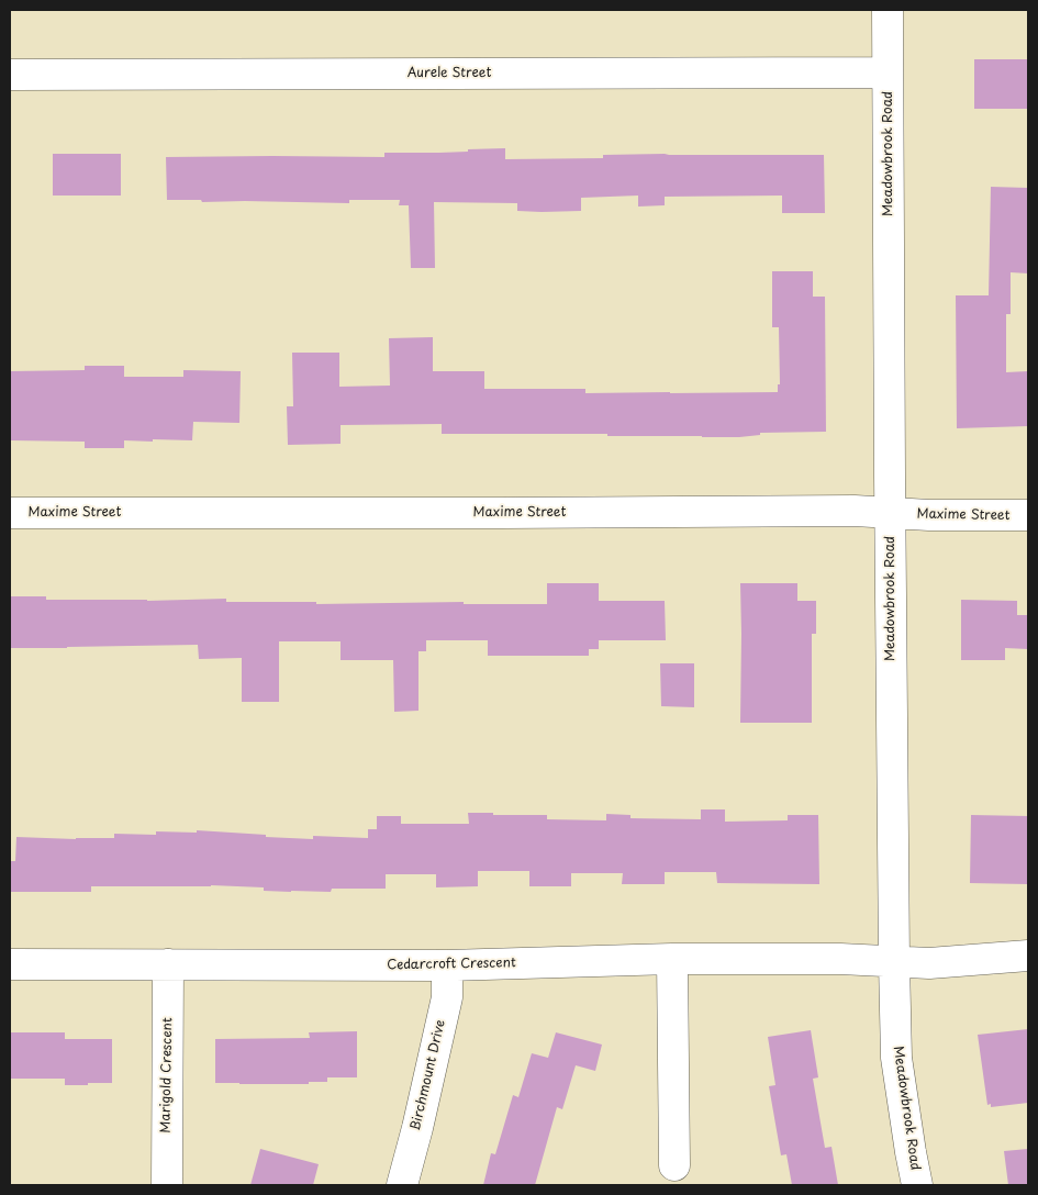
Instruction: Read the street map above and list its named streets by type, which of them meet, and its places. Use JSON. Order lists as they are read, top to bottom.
{
  "streets": {
    "street": [
      "Aurele Street",
      "Meadowbrook Road",
      "Maxime Street",
      "Cedarcroft Crescent",
      "Marigold Crescent",
      "Birchmount Drive"
    ]
  },
  "crossings": [
    ["Aurele Street", "Meadowbrook Road"],
    ["Meadowbrook Road", "Maxime Street"],
    ["Meadowbrook Road", "Cedarcroft Crescent"],
    ["Cedarcroft Crescent", "Marigold Crescent"],
    ["Cedarcroft Crescent", "Birchmount Drive"]
  ]
}
